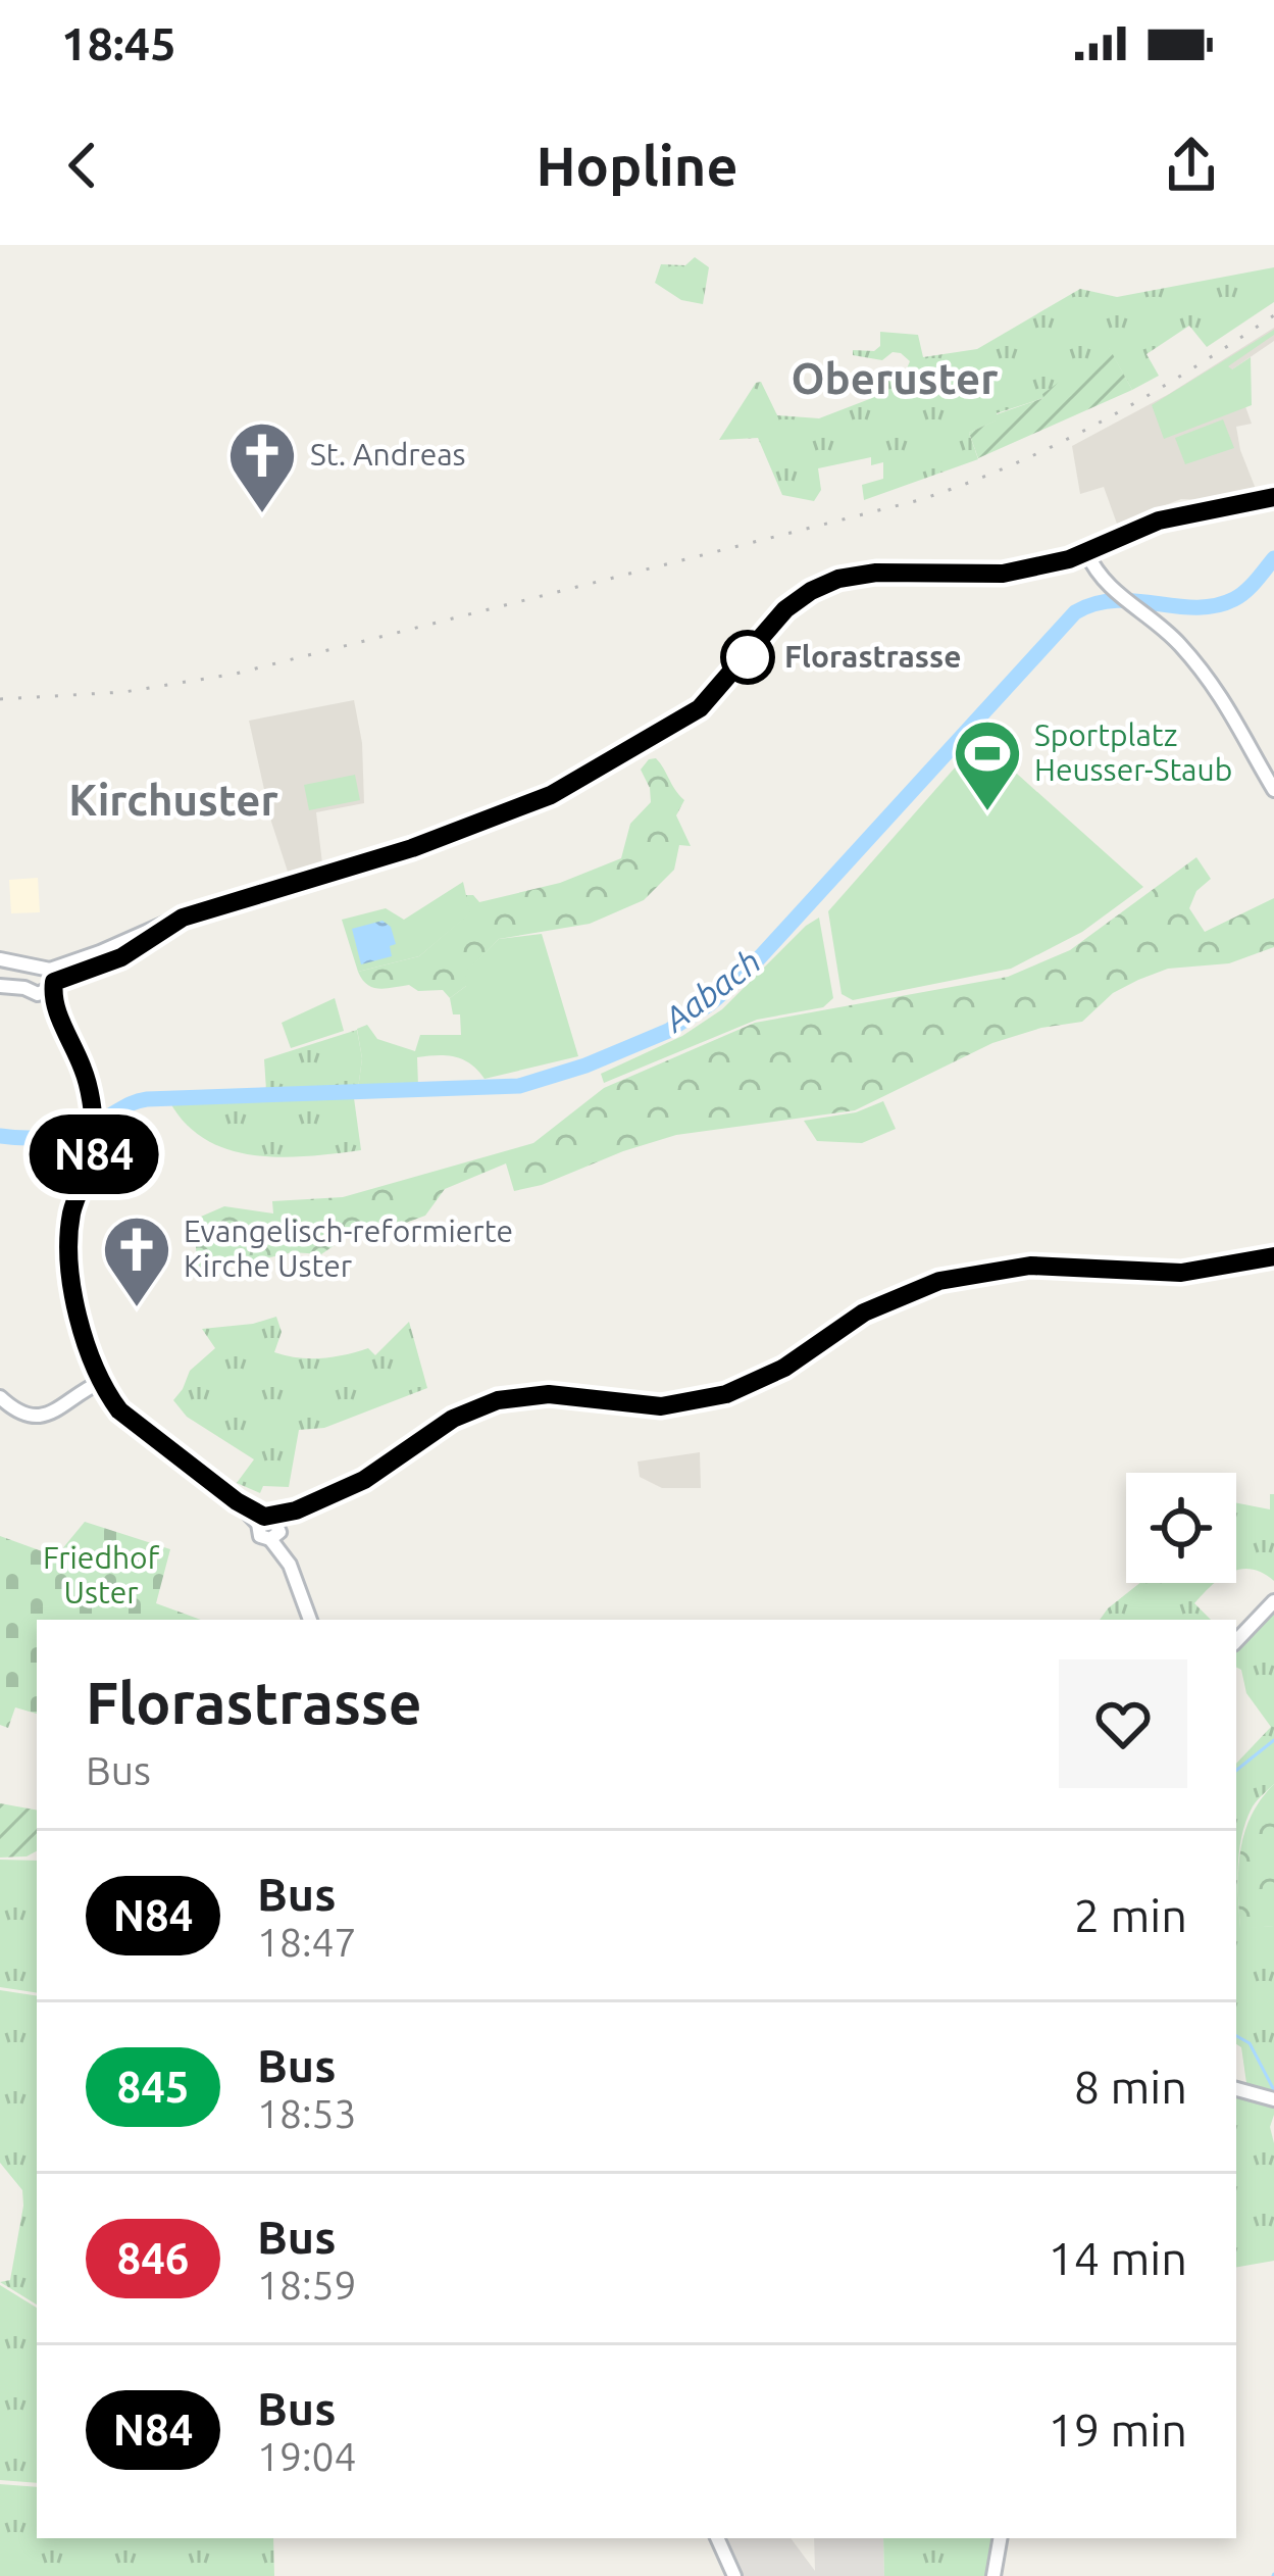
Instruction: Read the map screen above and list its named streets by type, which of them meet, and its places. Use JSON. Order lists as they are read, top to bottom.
{
  "districts": ["Oberuster", "Kirchuster"],
  "water": ["Aabach"],
  "parks": ["Friedhof Uster"],
  "places": {
    "church": ["St. Andreas", "Evangelisch-reformierte Kirche Uster"],
    "other": ["Florastrasse"],
    "sports": ["Sportplatz Heusser-Staub"]
  },
  "lines": ["bus line N84"],
  "page": {
    "status": "18:45",
    "header": "Hopline",
    "on_map": "N84",
    "heading": ["Florastrasse", "Bus"],
    "list": [
      {
        "mark": "N84",
        "name": "Bus",
        "note": "18:47",
        "value": "2 min"
      },
      {
        "mark": "845",
        "name": "Bus",
        "note": "18:53",
        "value": "8 min"
      },
      {
        "mark": "846",
        "name": "Bus",
        "note": "18:59",
        "value": "14 min"
      },
      {
        "mark": "N84",
        "name": "Bus",
        "note": "19:04",
        "value": "19 min"
      }
    ]
  }
}
